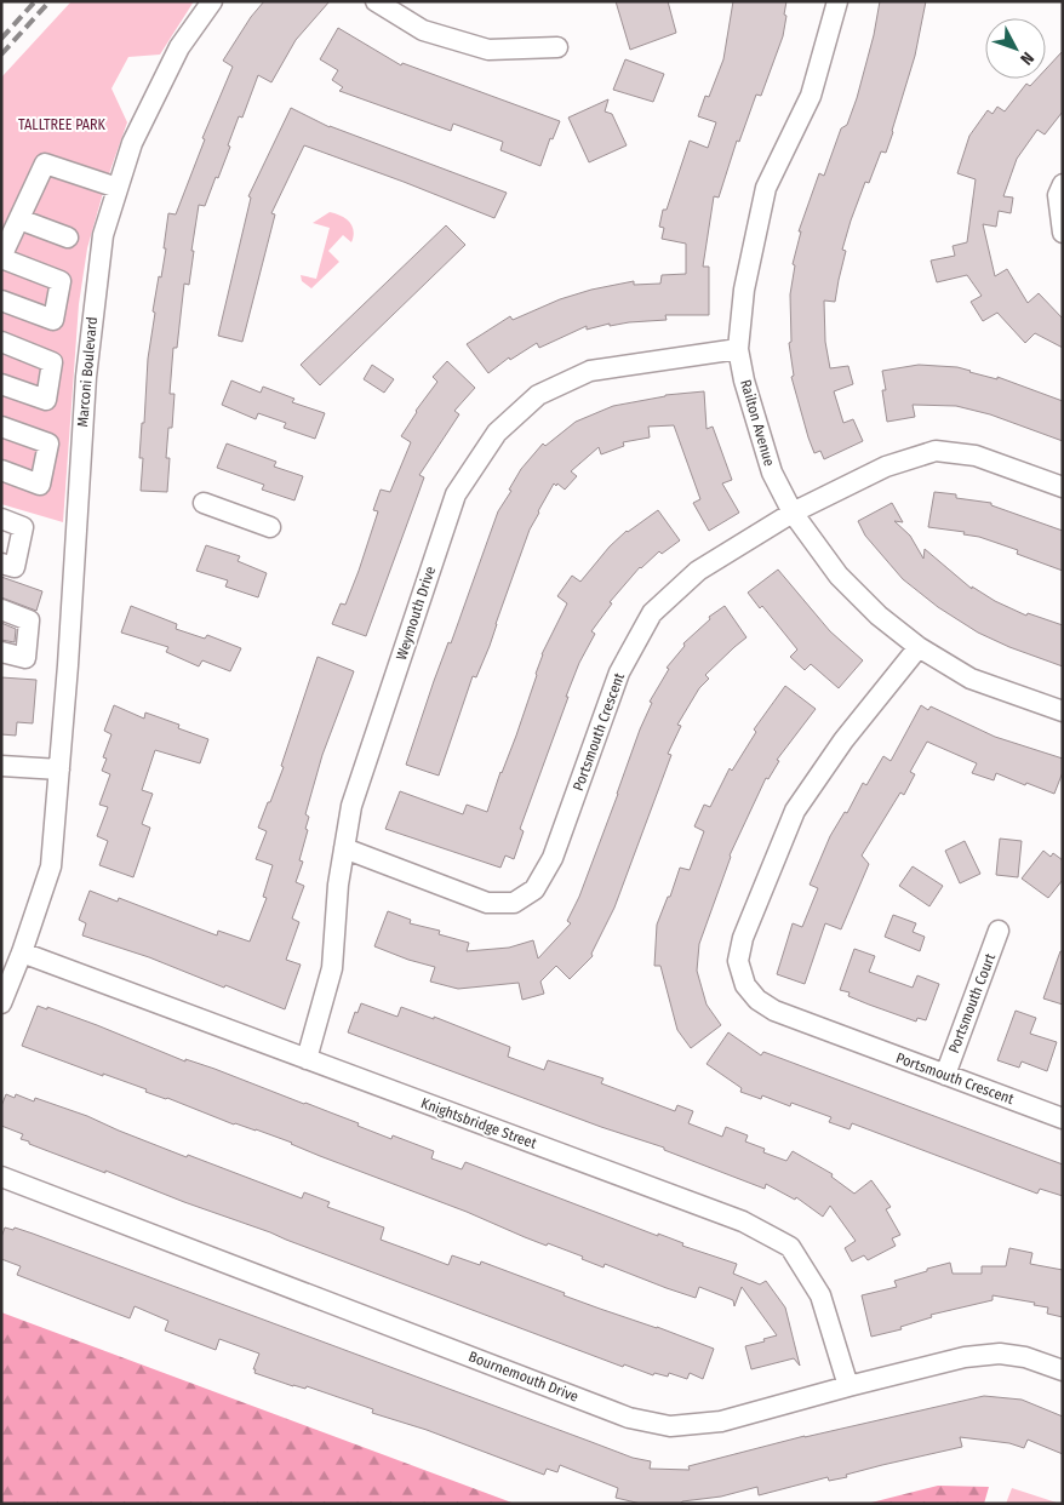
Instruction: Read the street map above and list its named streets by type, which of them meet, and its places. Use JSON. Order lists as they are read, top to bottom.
{
  "streets": {
    "street": [
      "Marconi Boulevard",
      "Railton Avenue",
      "Weymouth Drive",
      "Portsmouth Crescent",
      "Portsmouth Court",
      "Knightsbridge Street",
      "Bournemouth Drive"
    ]
  },
  "crossings": [
    ["Railton Avenue", "Weymouth Drive"],
    ["Railton Avenue", "Portsmouth Crescent"],
    ["Weymouth Drive", "Portsmouth Crescent"],
    ["Weymouth Drive", "Knightsbridge Street"],
    ["Portsmouth Crescent", "Portsmouth Court"],
    ["Knightsbridge Street", "Bournemouth Drive"]
  ],
  "parks": ["TALLTREE PARK"],
  "north": "bottom right"
}
